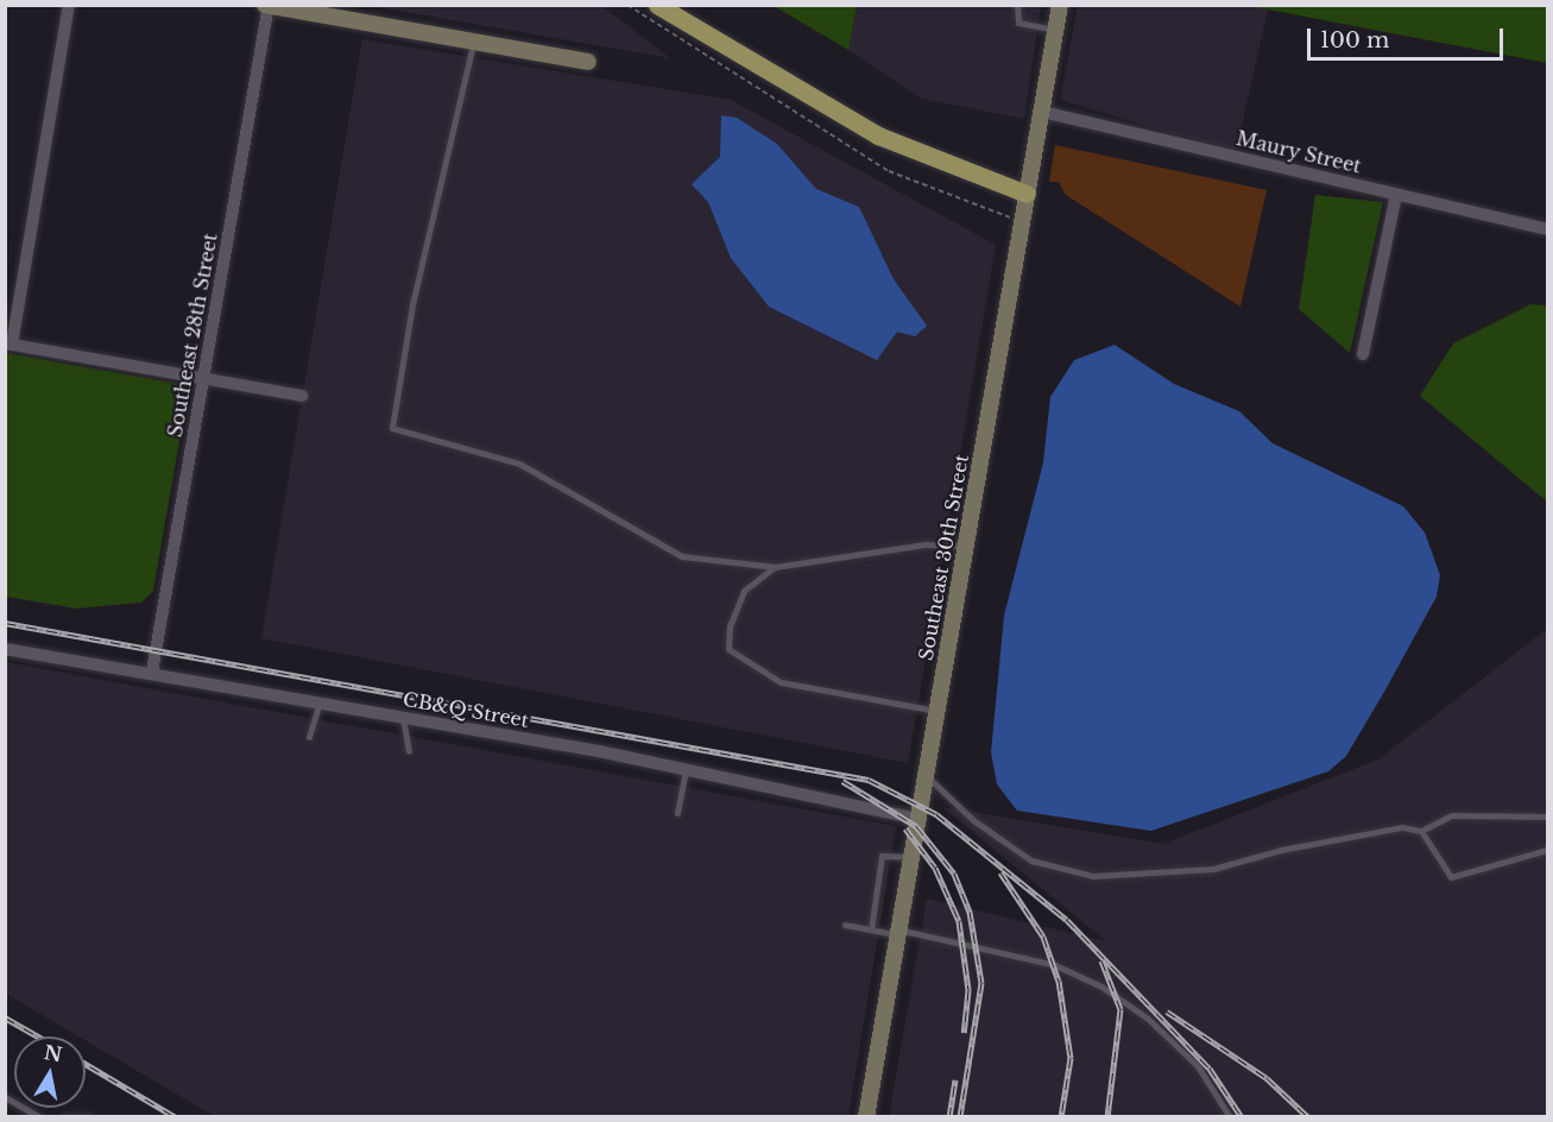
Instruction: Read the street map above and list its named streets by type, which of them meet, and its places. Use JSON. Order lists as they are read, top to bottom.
{
  "streets": {
    "main road": ["Southeast 30th Street"],
    "street": ["Maury Street", "Southeast 28th Street", "CB&Q Street"]
  },
  "crossings": [
    ["Maury Street", "Southeast 30th Street"],
    ["Southeast 28th Street", "CB&Q Street"],
    ["Southeast 30th Street", "CB&Q Street"]
  ],
  "scale_bar": "100 m",
  "north": "top"
}
